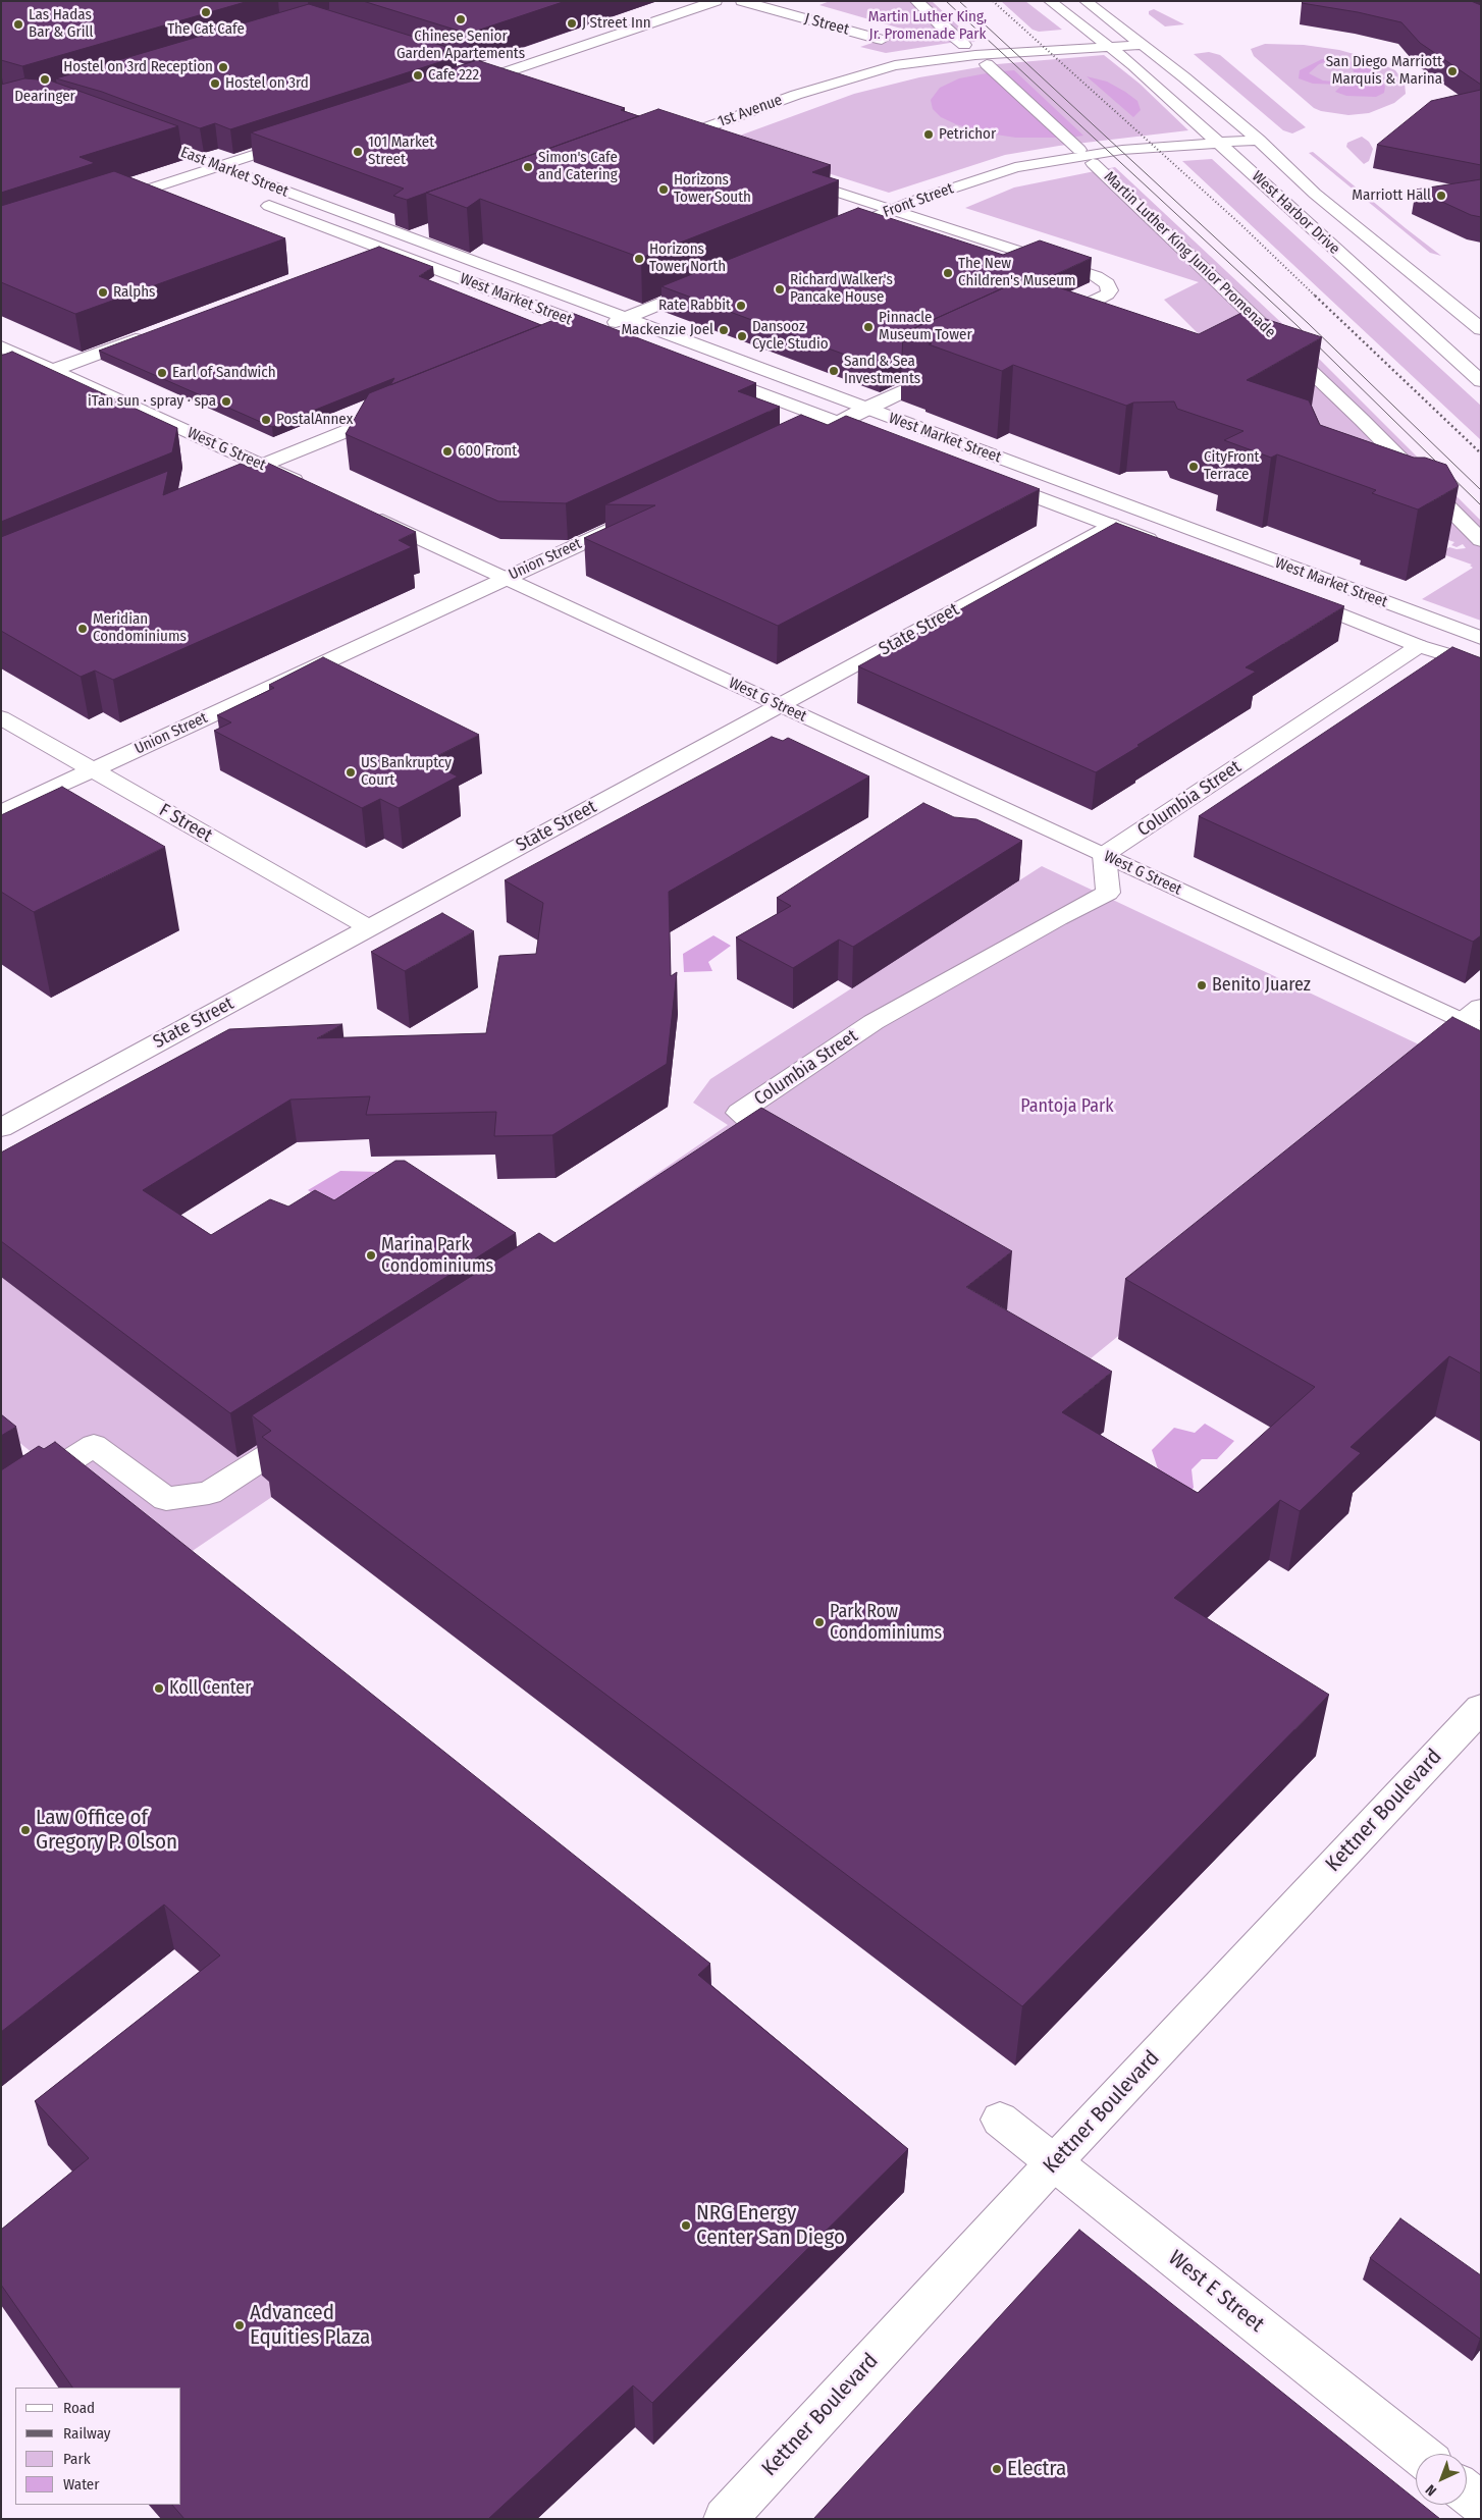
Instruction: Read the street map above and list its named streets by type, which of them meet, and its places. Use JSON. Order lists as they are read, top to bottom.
{
  "streets": {
    "main road": [
      "J Street",
      "1st Avenue",
      "East Market Street",
      "Front Street",
      "West Harbor Drive",
      "Martin Luther King Junior Promenade",
      "West Market Street",
      "West G Street",
      "Union Street",
      "State Street",
      "Columbia Street",
      "F Street",
      "Kettner Boulevard",
      "West E Street"
    ]
  },
  "crossings": [
    ["1st Avenue", "West Harbor Drive"],
    ["East Market Street", "West Market Street"],
    ["Front Street", "West Harbor Drive"],
    ["West Market Street", "State Street"],
    ["West Market Street", "Columbia Street"],
    ["West G Street", "Union Street"],
    ["West G Street", "State Street"],
    ["West G Street", "Columbia Street"],
    ["Union Street", "F Street"],
    ["State Street", "F Street"],
    ["Kettner Boulevard", "West E Street"]
  ],
  "parks": ["Martin Luther King, Jr. Promenade Park", "Pantoja Park"],
  "places": [
    "The Cat Cafe",
    "Chinese Senior Garden Apartements",
    "J Street Inn",
    "Las Hadas Bar & Grill",
    "Hostel on 3rd Reception",
    "San Diego Marriott Marquis & Marina",
    "Cafe 222",
    "Dearinger",
    "Hostel on 3rd",
    "Petrichor",
    "101 Market Street",
    "Simon's Cafe and Catering",
    "Horizons Tower South",
    "Marriott Hall",
    "Horizons Tower North",
    "The New Children's Museum",
    "Richard Walker's Pancake House",
    "Ralphs",
    "Rate Rabbit",
    "Pinnacle Museum Tower",
    "Mackenzie Joel",
    "Dansooz Cycle Studio",
    "Sand & Sea Investments",
    "Earl of Sandwich",
    "iTan sun · spray · spa",
    "PostalAnnex",
    "600 Front",
    "CityFront Terrace",
    "Meridian Condominiums",
    "US Bankruptcy Court",
    "Benito Juarez",
    "Marina Park Condominiums",
    "Park Row Condominiums",
    "Koll Center",
    "Law Office of Gregory P. Olson",
    "NRG Energy Center San Diego",
    "Advanced Equities Plaza",
    "Electra"
  ],
  "legend": [
    "Road",
    "Railway",
    "Park",
    "Water"
  ],
  "north": "bottom left"
}
